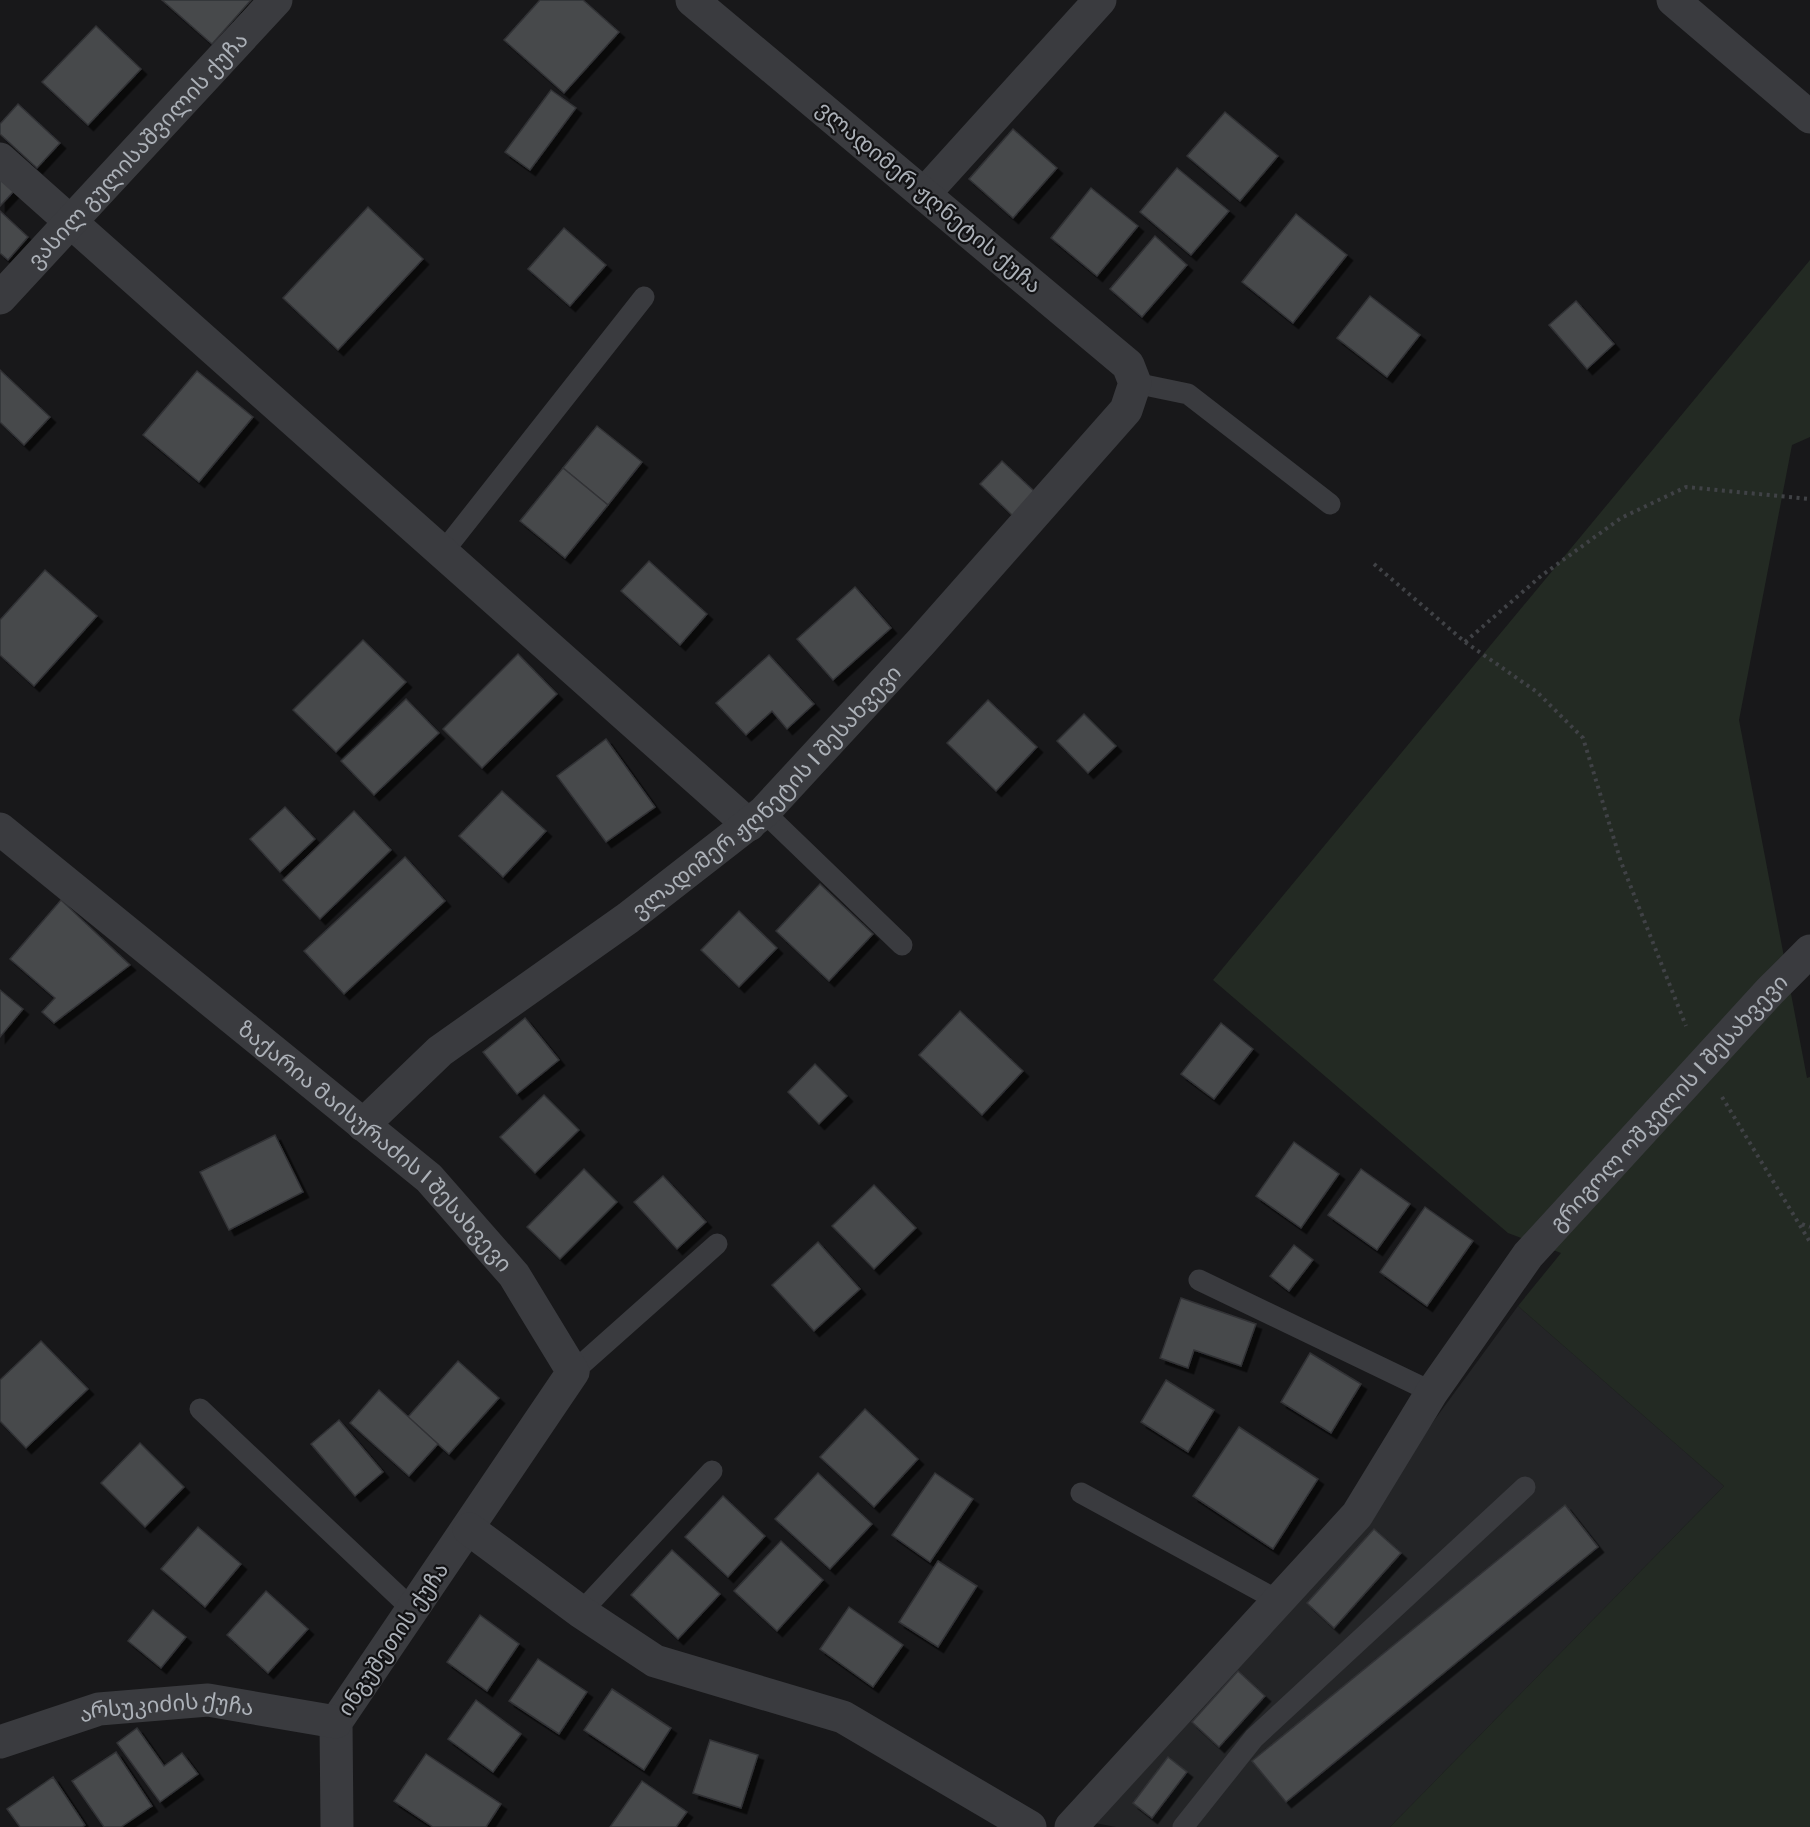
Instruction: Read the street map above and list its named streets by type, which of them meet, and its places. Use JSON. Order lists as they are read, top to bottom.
{
  "streets": {
    "street": [
      "ვასილ გულისაშვილის ქუჩა",
      "ვლადიმერ ჟღნეტის ქუჩა",
      "ვლადიმერ ჟღნეტის I შესახვევი",
      "გრიგოლ ოშკელის I შესახვევი",
      "ზაქარია მაისურაძის I შესახვევი",
      "ინგუშეთის ქუჩა",
      "არსუკიძის ქუჩა"
    ]
  },
  "crossings": [
    ["ვლადიმერ ჟღნეტის ქუჩა", "ვლადიმერ ჟღნეტის I შესახვევი"],
    ["ვლადიმერ ჟღნეტის I შესახვევი", "ზაქარია მაისურაძის I შესახვევი"],
    ["ინგუშეთის ქუჩა", "არსუკიძის ქუჩა"]
  ]
}
